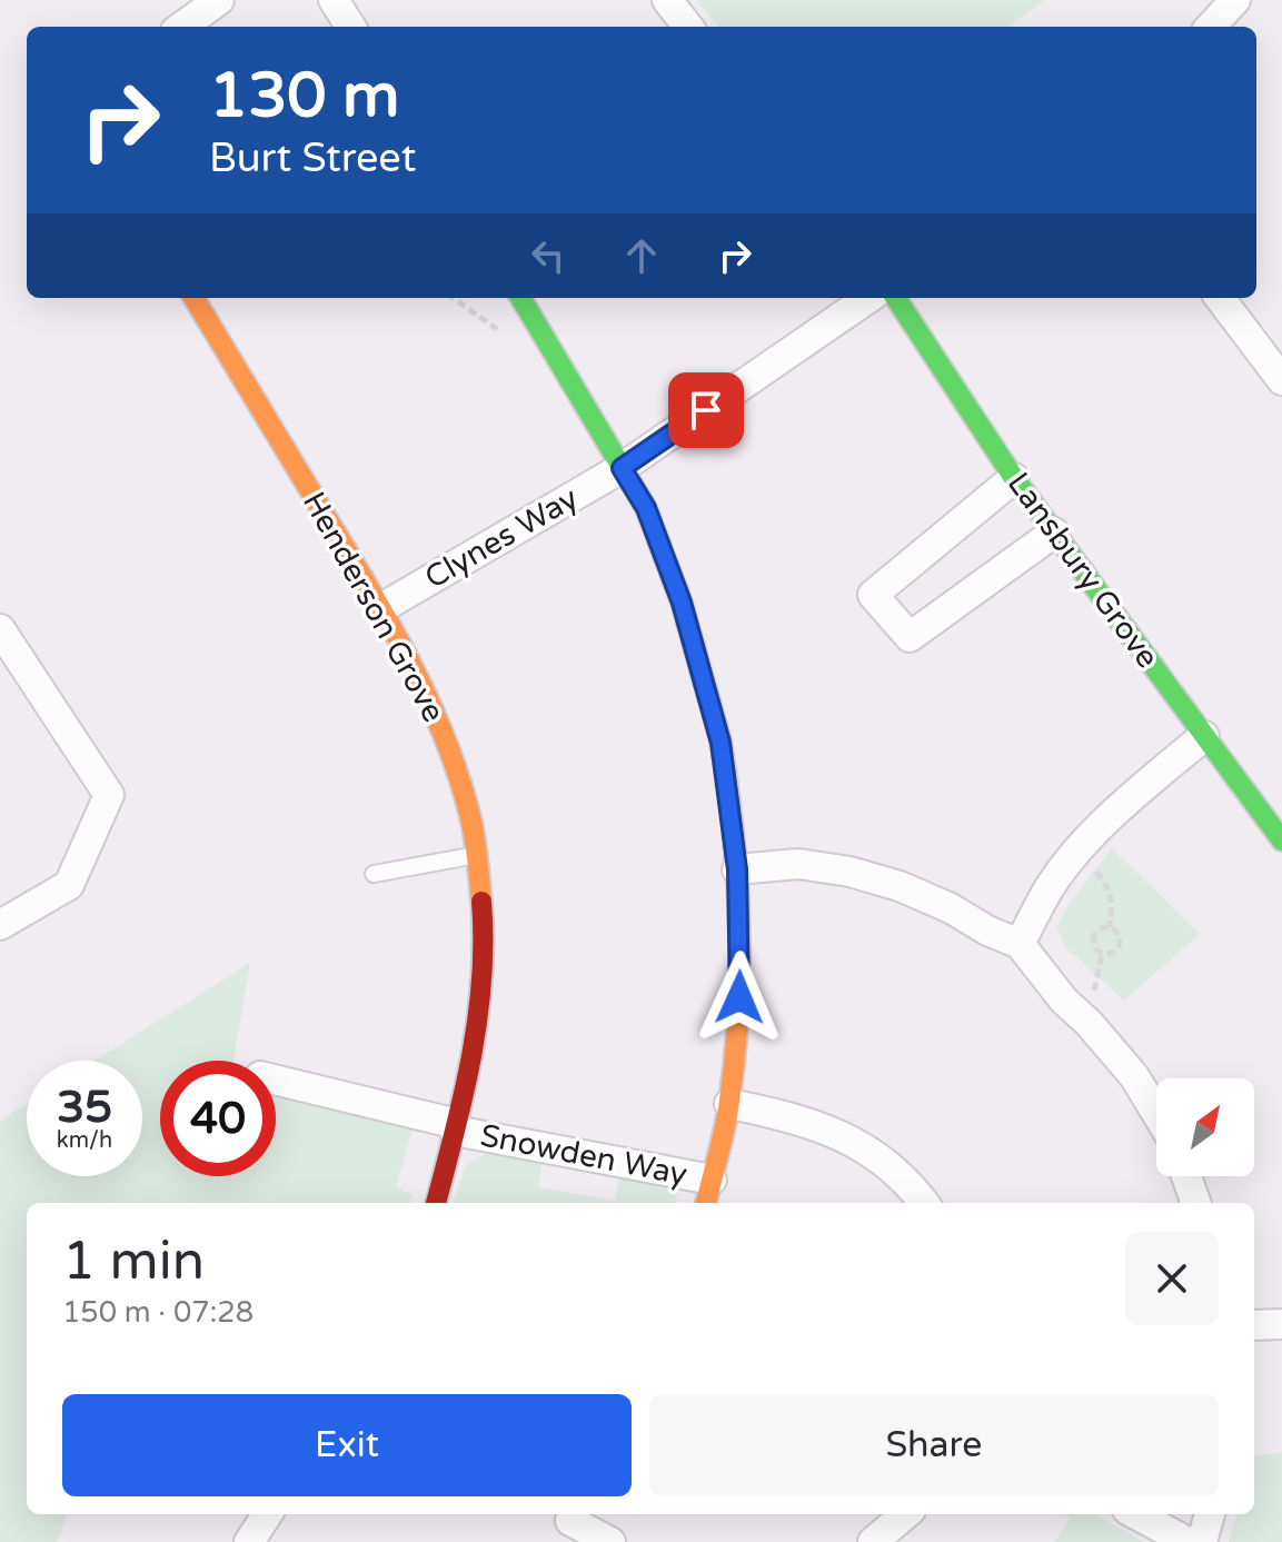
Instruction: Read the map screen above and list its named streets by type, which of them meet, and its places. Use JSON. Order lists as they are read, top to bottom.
{
  "streets": {
    "street": [
      "Clynes Way",
      "Lansbury Grove",
      "Henderson Grove",
      "Snowden Way"
    ]
  },
  "crossings": [
    ["Clynes Way", "Henderson Grove"],
    ["Henderson Grove", "Snowden Way"]
  ],
  "north": "top right",
  "page": {
    "turn": ["130 m", "Burt Street"],
    "speed": "35 km/h",
    "limit": "40",
    "heading": ["1 min", "150 m · 07:28"],
    "buttons": ["Exit", "Share"]
  }
}
